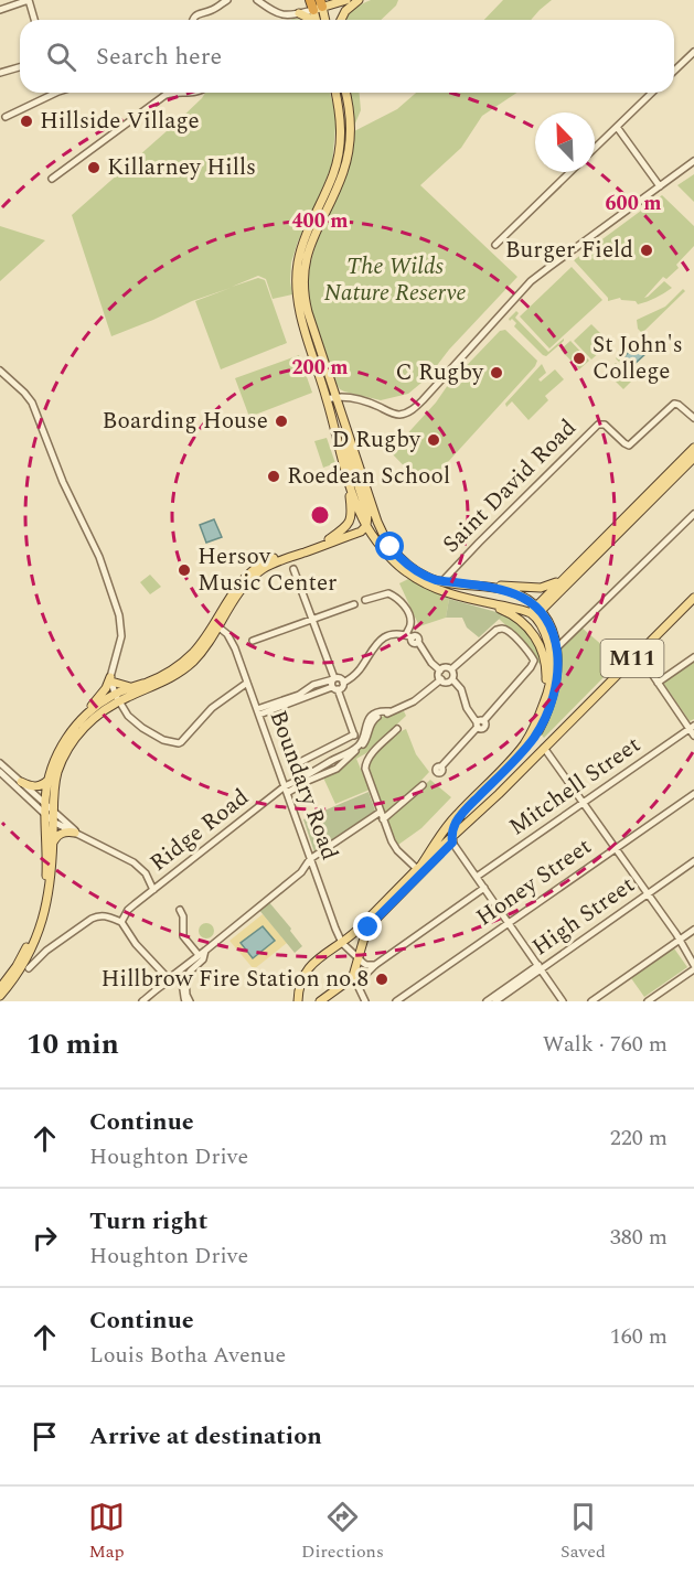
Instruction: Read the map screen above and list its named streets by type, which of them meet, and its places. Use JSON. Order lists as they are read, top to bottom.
{
  "streets": {
    "main road": ["M11"],
    "street": [
      "Saint David Road",
      "Boundary Road",
      "Mitchell Street",
      "Ridge Road",
      "Honey Street",
      "High Street"
    ]
  },
  "crossings": [
    ["M11", "Boundary Road"],
    ["Boundary Road", "Ridge Road"]
  ],
  "parks": ["The Wilds Nature Reserve"],
  "places": [
    "Hillside Village",
    "Killarney Hills",
    "Burger Field",
    "St John's College",
    "C Rugby",
    "Boarding House",
    "D Rugby",
    "Roedean School",
    "Hersov Music Center",
    "Hillbrow Fire Station no.8"
  ],
  "north": "top left",
  "page": {
    "search": "Search here",
    "heading": ["10 min", "Walk · 760 m"],
    "list": [
      ["Continue", "Houghton Drive", "220 m"],
      ["Turn right", "Houghton Drive", "380 m"],
      ["Continue", "Louis Botha Avenue", "160 m"],
      "Arrive at destination"
    ],
    "nav": ["Map", "Directions", "Saved"]
  },
  "rings": ["600 m", "400 m", "200 m"]
}
